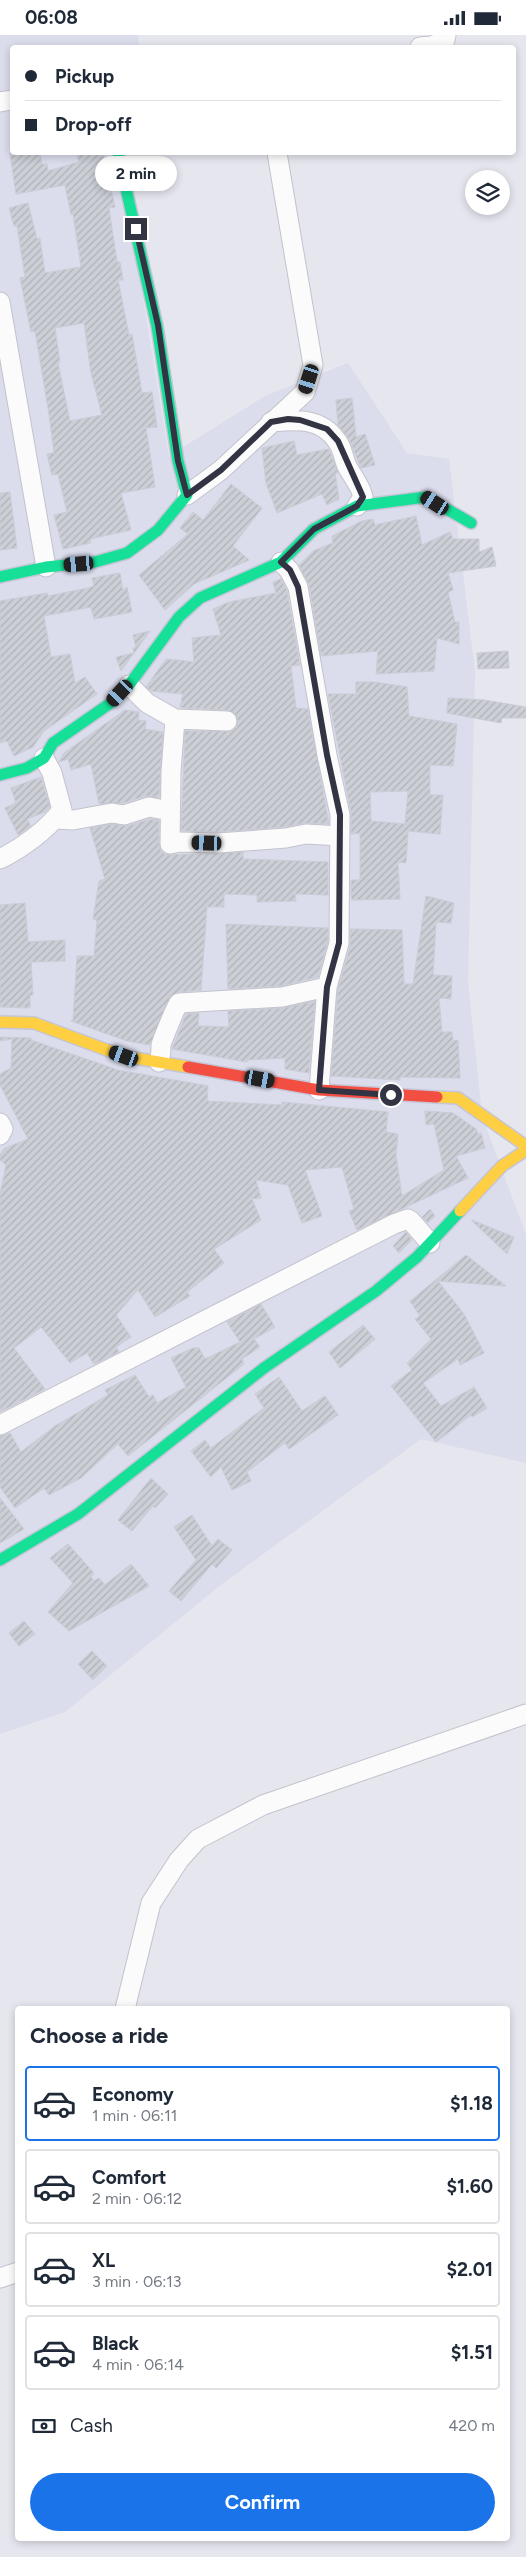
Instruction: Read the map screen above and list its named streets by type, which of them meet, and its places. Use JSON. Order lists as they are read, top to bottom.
{
  "page": {
    "status": "06:08",
    "banner": ["Pickup", "Drop-off"],
    "bubble": "2 min",
    "heading": "Choose a ride",
    "list": [
      {
        "name": "Economy",
        "note": "1 min · 06:11",
        "value": "$1.18"
      },
      {
        "name": "Comfort",
        "note": "2 min · 06:12",
        "value": "$1.60"
      },
      {
        "name": "XL",
        "note": "3 min · 06:13",
        "value": "$2.01"
      },
      {
        "name": "Black",
        "note": "4 min · 06:14",
        "value": "$1.51"
      }
    ],
    "pay": ["Cash", "420 m"],
    "buttons": "Confirm"
  }
}
